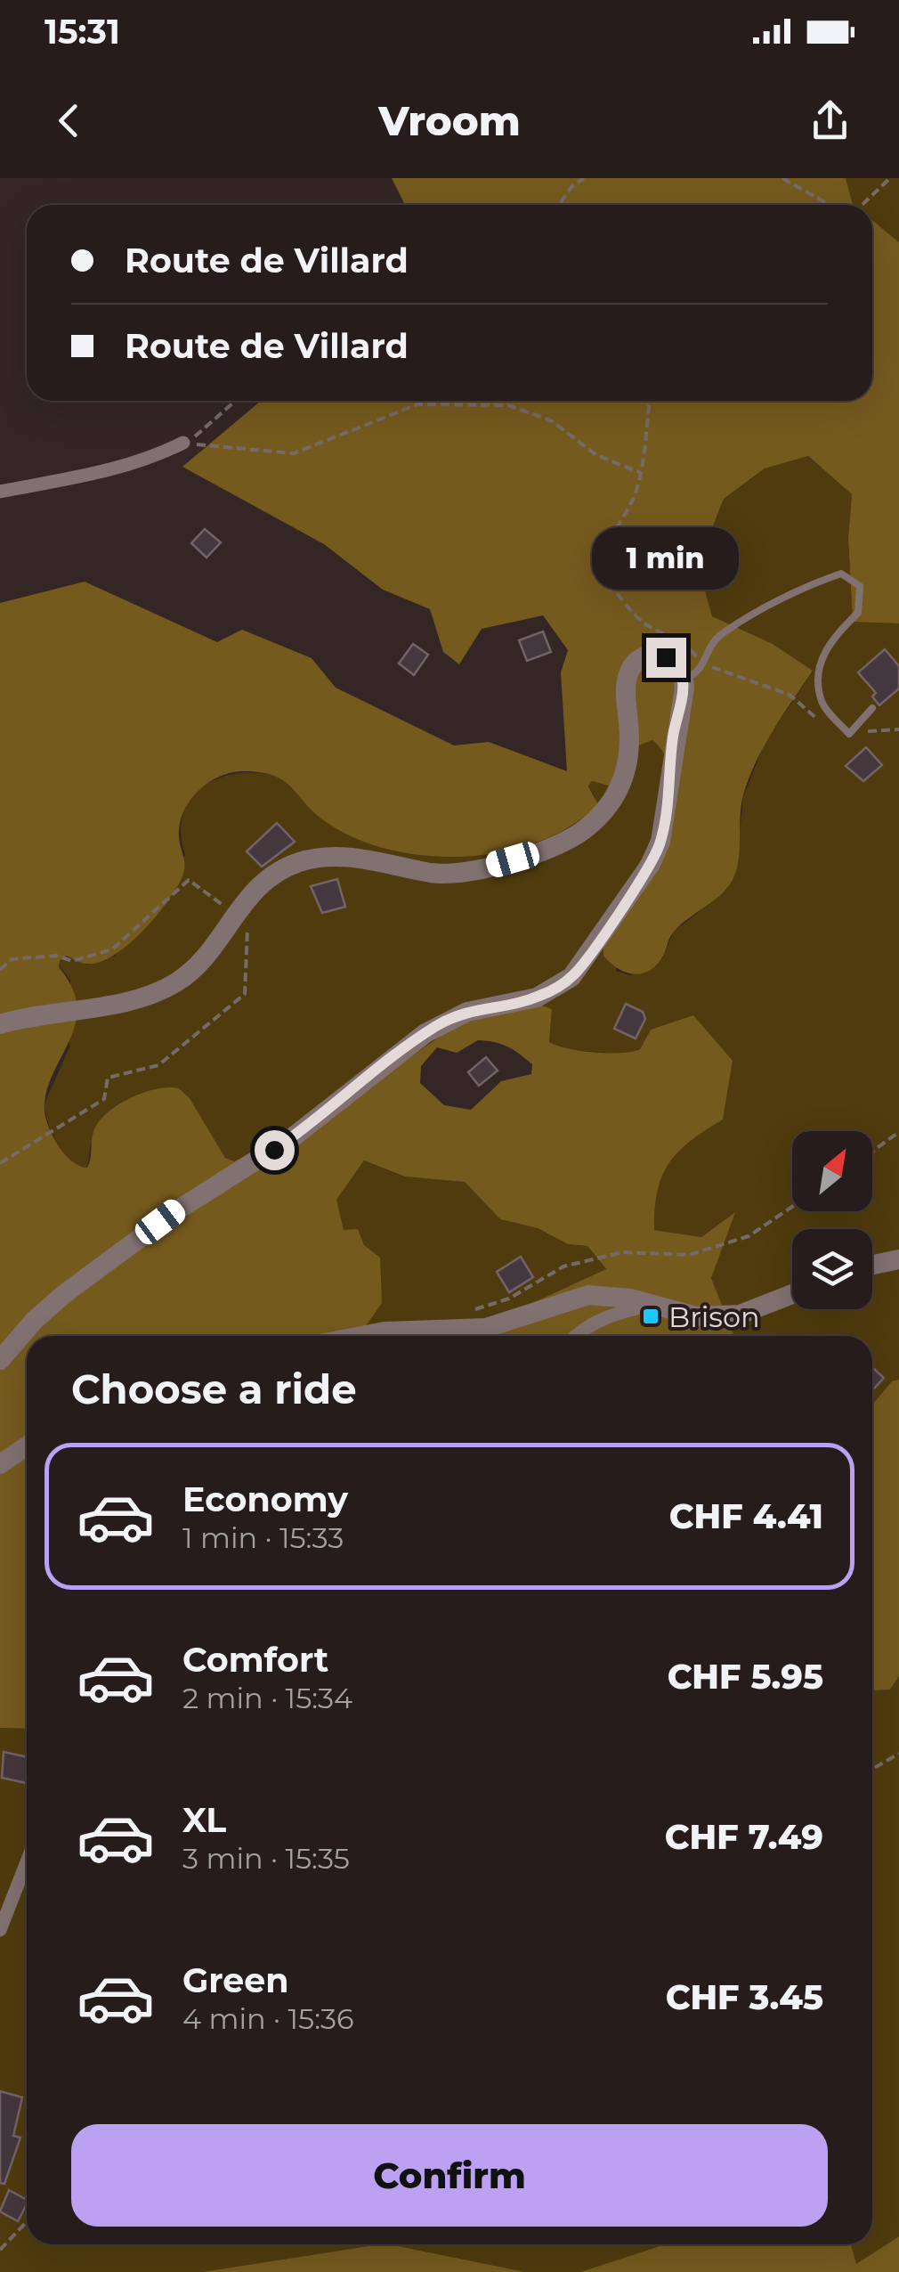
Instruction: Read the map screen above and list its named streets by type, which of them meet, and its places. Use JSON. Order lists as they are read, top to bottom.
{
  "places": {
    "transit": ["Brison"]
  },
  "north": "top right",
  "page": {
    "status": "15:31",
    "header": "Vroom",
    "banner": ["Route de Villard", "Route de Villard"],
    "bubble": "1 min",
    "heading": "Choose a ride",
    "list": [
      {
        "name": "Economy",
        "note": "1 min · 15:33",
        "value": "CHF 4.41"
      },
      {
        "name": "Comfort",
        "note": "2 min · 15:34",
        "value": "CHF 5.95"
      },
      {
        "name": "XL",
        "note": "3 min · 15:35",
        "value": "CHF 7.49"
      },
      {
        "name": "Green",
        "note": "4 min · 15:36",
        "value": "CHF 3.45"
      }
    ],
    "buttons": "Confirm"
  }
}
